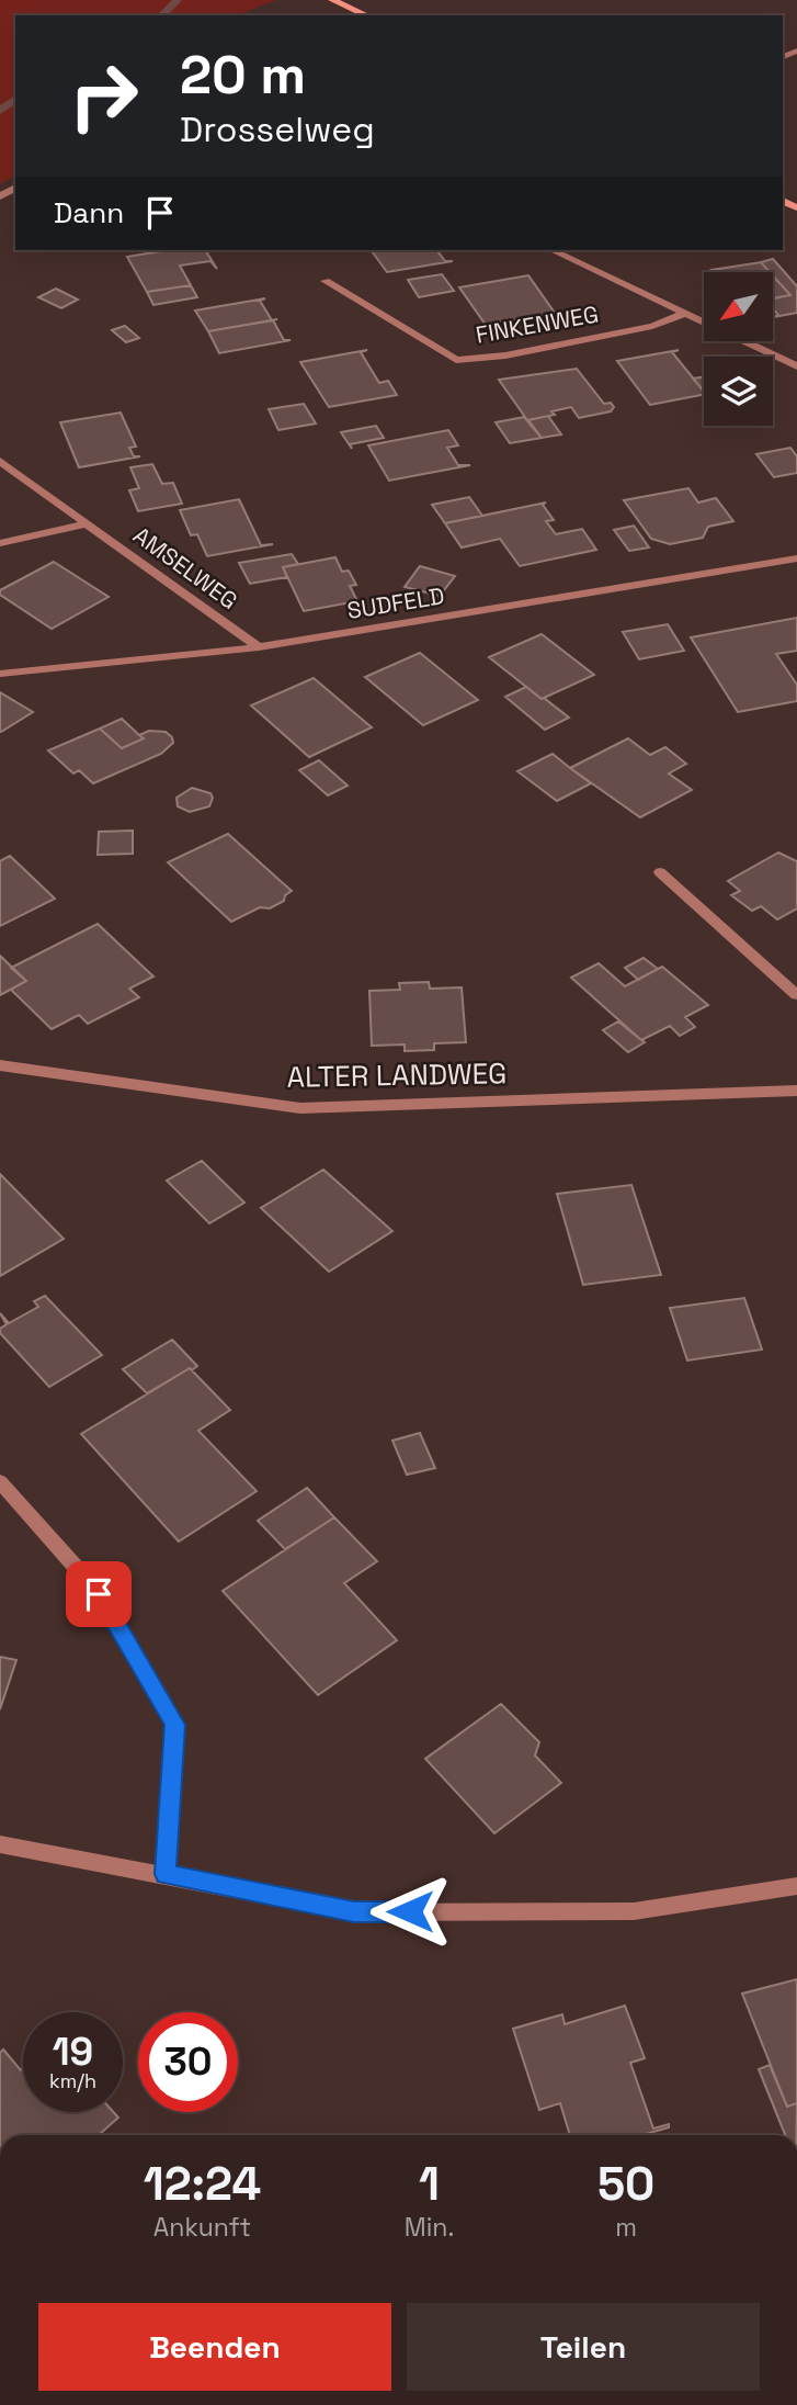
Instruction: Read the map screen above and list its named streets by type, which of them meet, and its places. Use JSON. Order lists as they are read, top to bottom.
{
  "streets": {
    "street": [
      "FINKENWEG",
      "AMSELWEG",
      "SUDFELD",
      "ALTER LANDWEG"
    ]
  },
  "crossings": [
    ["AMSELWEG", "SUDFELD"]
  ],
  "north": "bottom left",
  "page": {
    "turn": ["20 m", "Drosselweg"],
    "then": "Dann",
    "speed": "19 km/h",
    "limit": "30",
    "eta": [
      "12:24",
      "Ankunft",
      "1",
      "Min.",
      "50",
      "m"
    ],
    "buttons": ["Beenden", "Teilen"]
  }
}
